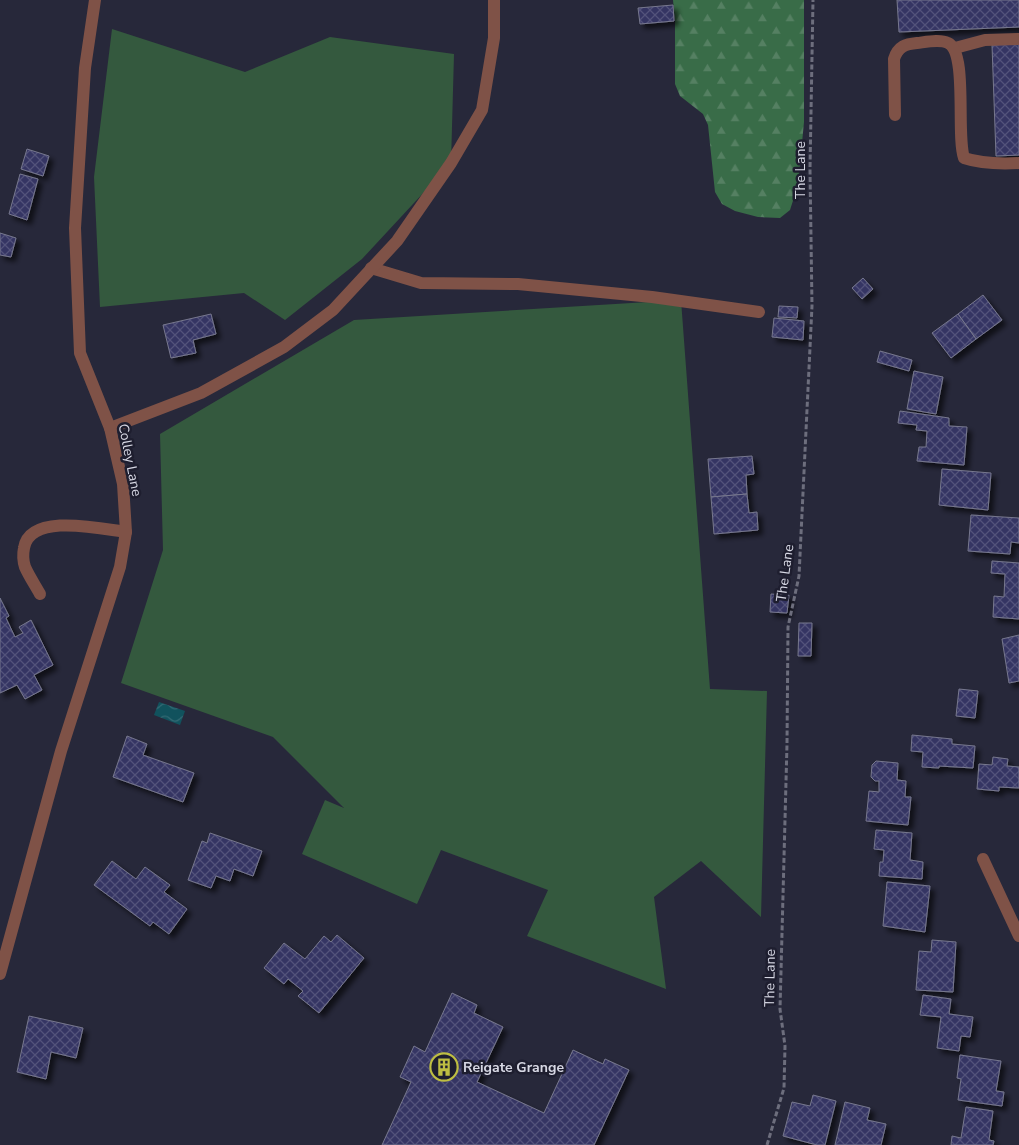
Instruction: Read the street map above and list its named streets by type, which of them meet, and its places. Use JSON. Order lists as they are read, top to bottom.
{
  "streets": {
    "street": ["Colley Lane"],
    "path": ["The Lane"]
  },
  "places": {
    "building": ["Reigate Grange"]
  }
}
